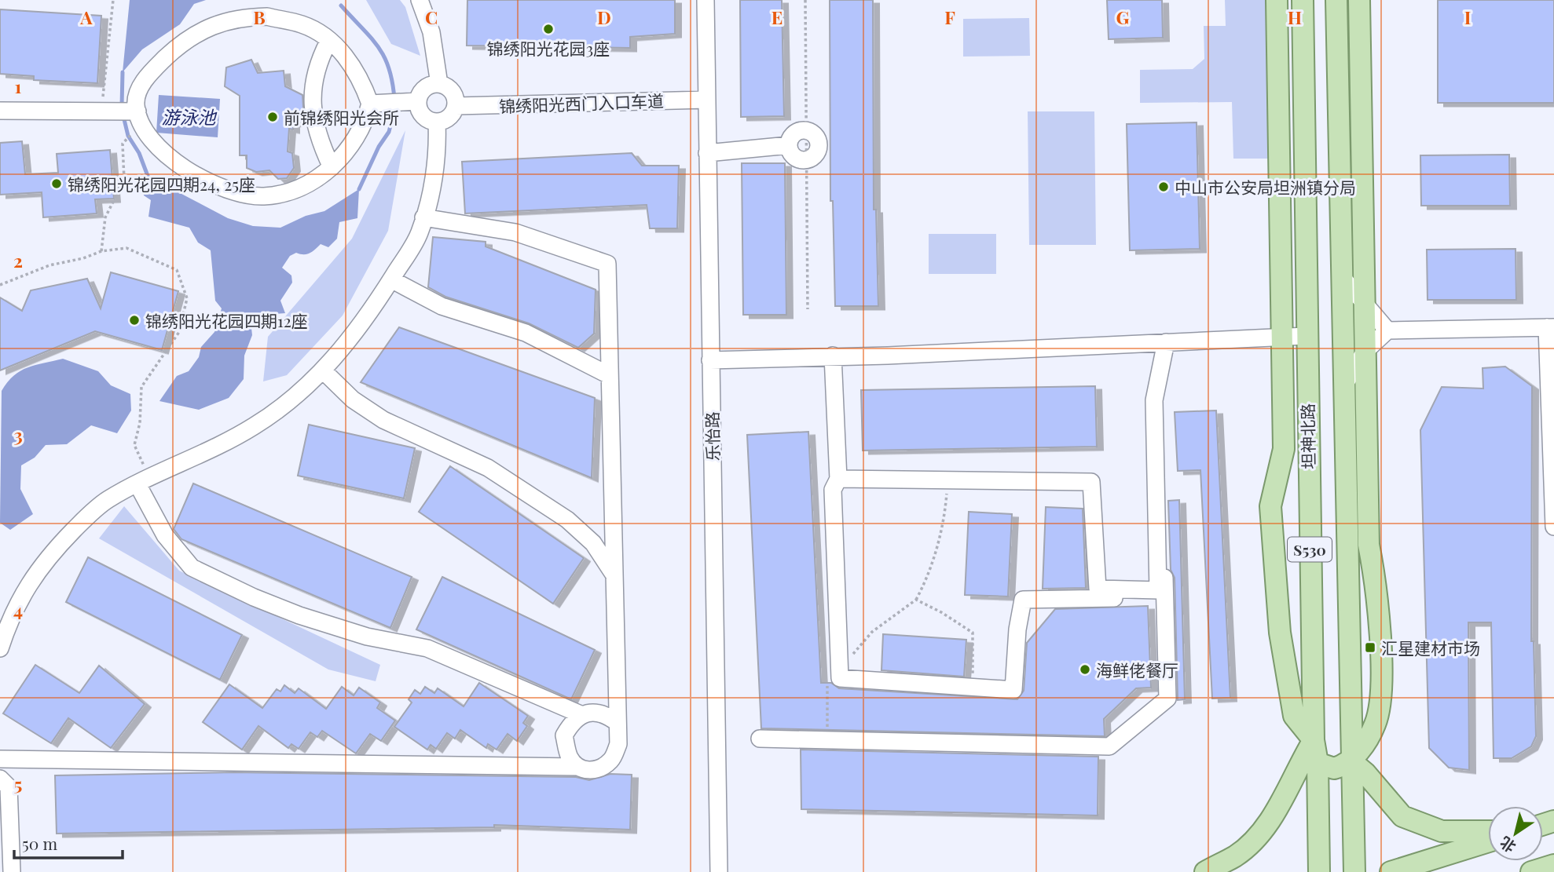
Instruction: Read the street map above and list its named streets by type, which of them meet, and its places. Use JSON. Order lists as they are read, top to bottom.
{
  "streets": {
    "main road": ["坦神北路", "S530"],
    "street": ["锦绣阳光西门入口车道", "乐怡路"]
  },
  "crossings": [
    ["锦绣阳光西门入口车道", "乐怡路"]
  ],
  "water": ["游泳池"],
  "places": {
    "other": [
      "锦绣阳光花园3座",
      "前锦绣阳光会所",
      "锦绣阳光花园四期24, 25座",
      "中山市公安局坦洲镇分局",
      "锦绣阳光花园四期12座",
      "海鲜佬餐厅"
    ],
    "transit": ["汇星建材市场"]
  },
  "scale_bar": "50 m",
  "north": "bottom left",
  "grid": {
    "columns": [
      "A",
      "B",
      "C",
      "D",
      "E",
      "F",
      "G",
      "H",
      "I"
    ],
    "rows": [
      "1",
      "2",
      "3",
      "4",
      "5"
    ]
  }
}
